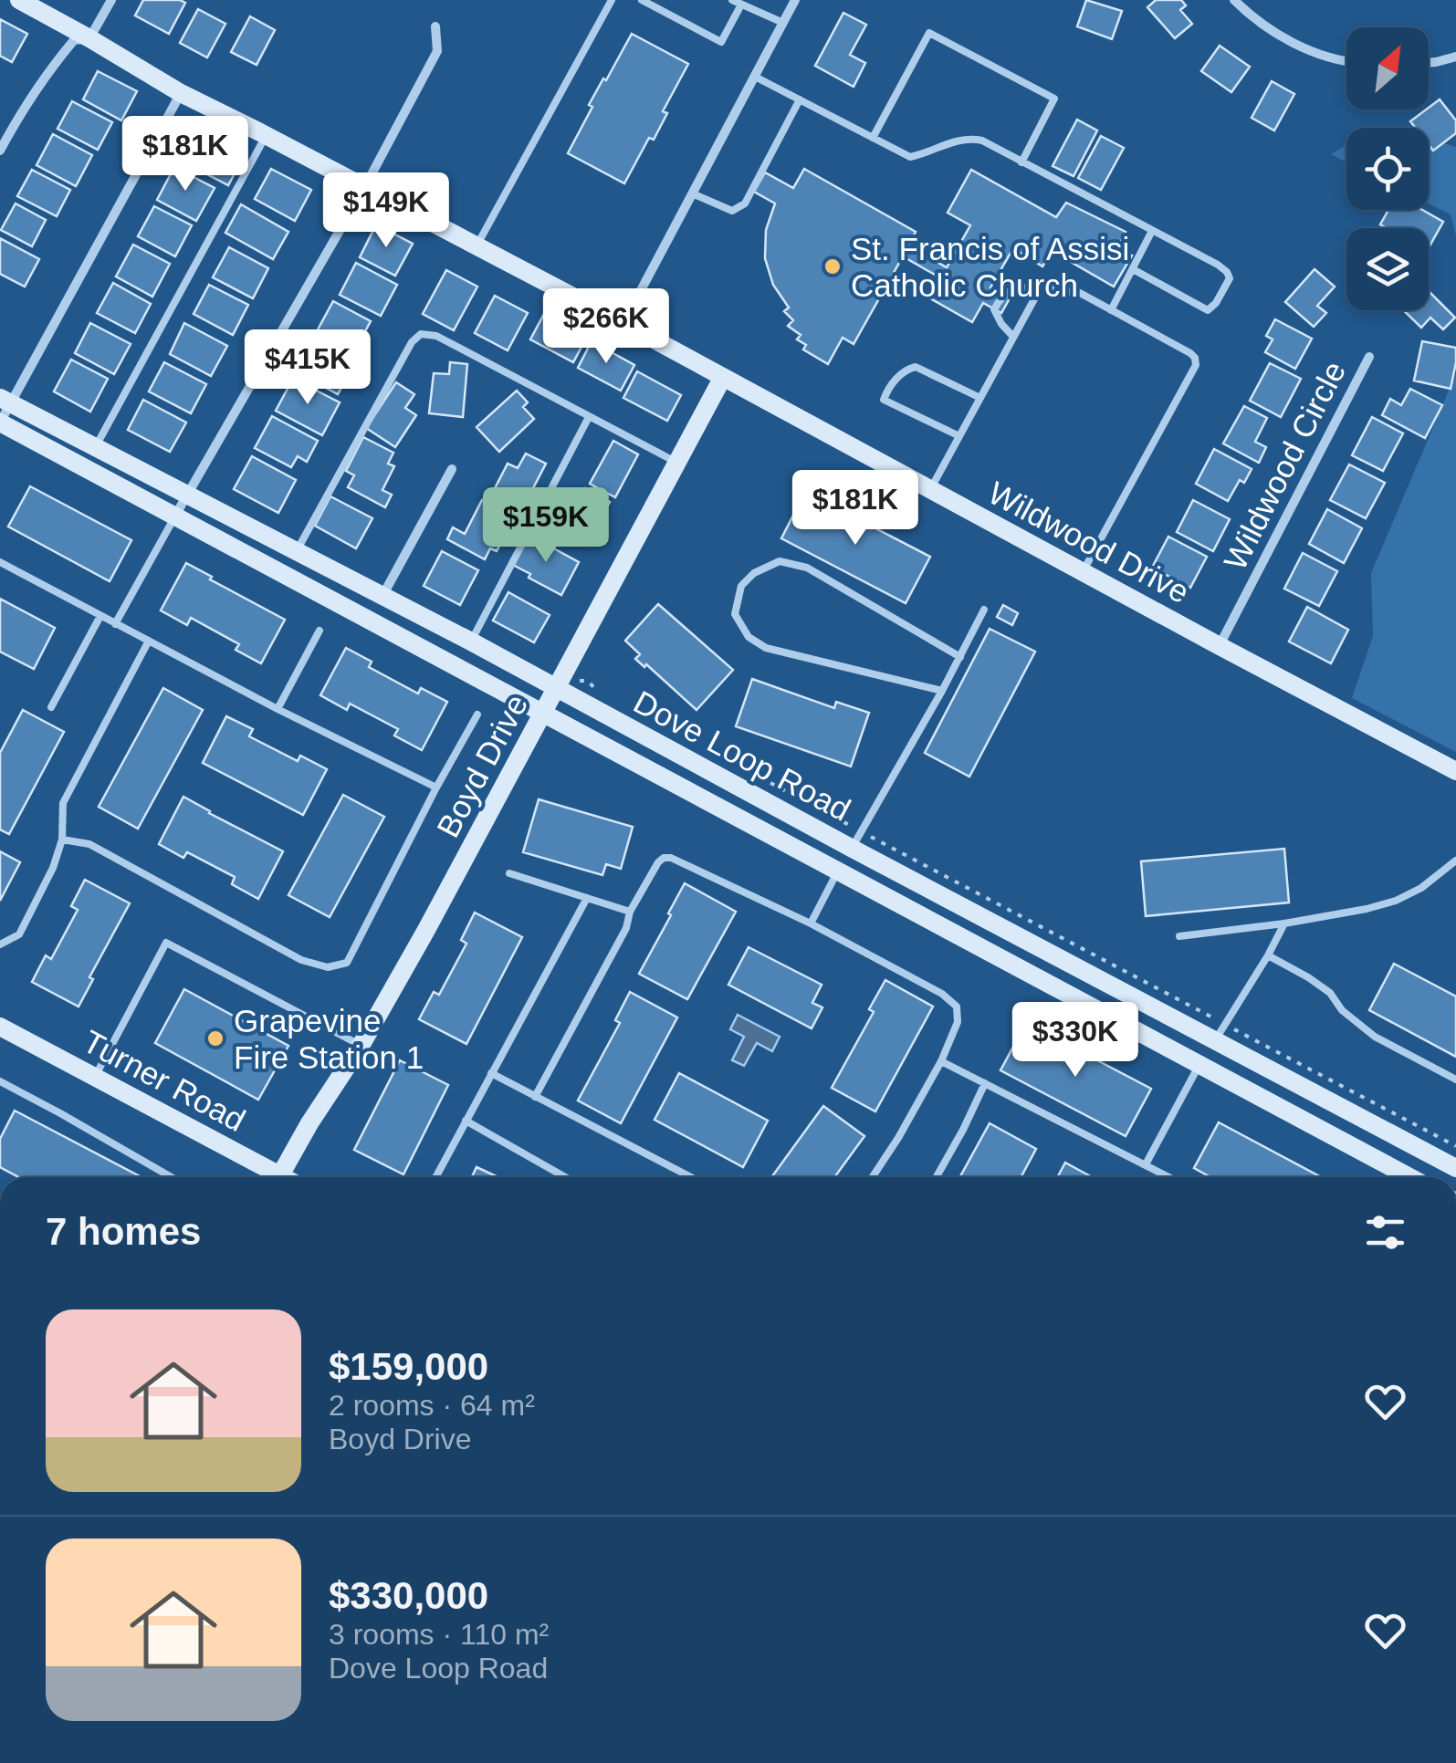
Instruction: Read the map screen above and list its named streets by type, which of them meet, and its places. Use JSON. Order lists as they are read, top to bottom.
{
  "streets": {
    "main road": [
      "Wildwood Drive",
      "Dove Loop Road",
      "Boyd Drive",
      "Turner Road"
    ],
    "street": ["Wildwood Circle"]
  },
  "crossings": [
    ["Wildwood Circle", "Wildwood Drive"],
    ["Wildwood Drive", "Boyd Drive"],
    ["Dove Loop Road", "Boyd Drive"]
  ],
  "places": ["St. Francis of Assisi Catholic Church", "Grapevine Fire Station 1"],
  "north": "top right",
  "page": {
    "price": [
      "$181K",
      "$149K",
      "$266K",
      "$415K",
      "$181K",
      "$159K",
      "$330K"
    ],
    "heading": "7 homes",
    "list": [
      {
        "name": "$159,000",
        "note": "2 rooms · 64 m² · Boyd Drive"
      },
      {
        "name": "$330,000",
        "note": "3 rooms · 110 m² · Dove Loop Road"
      }
    ]
  }
}
